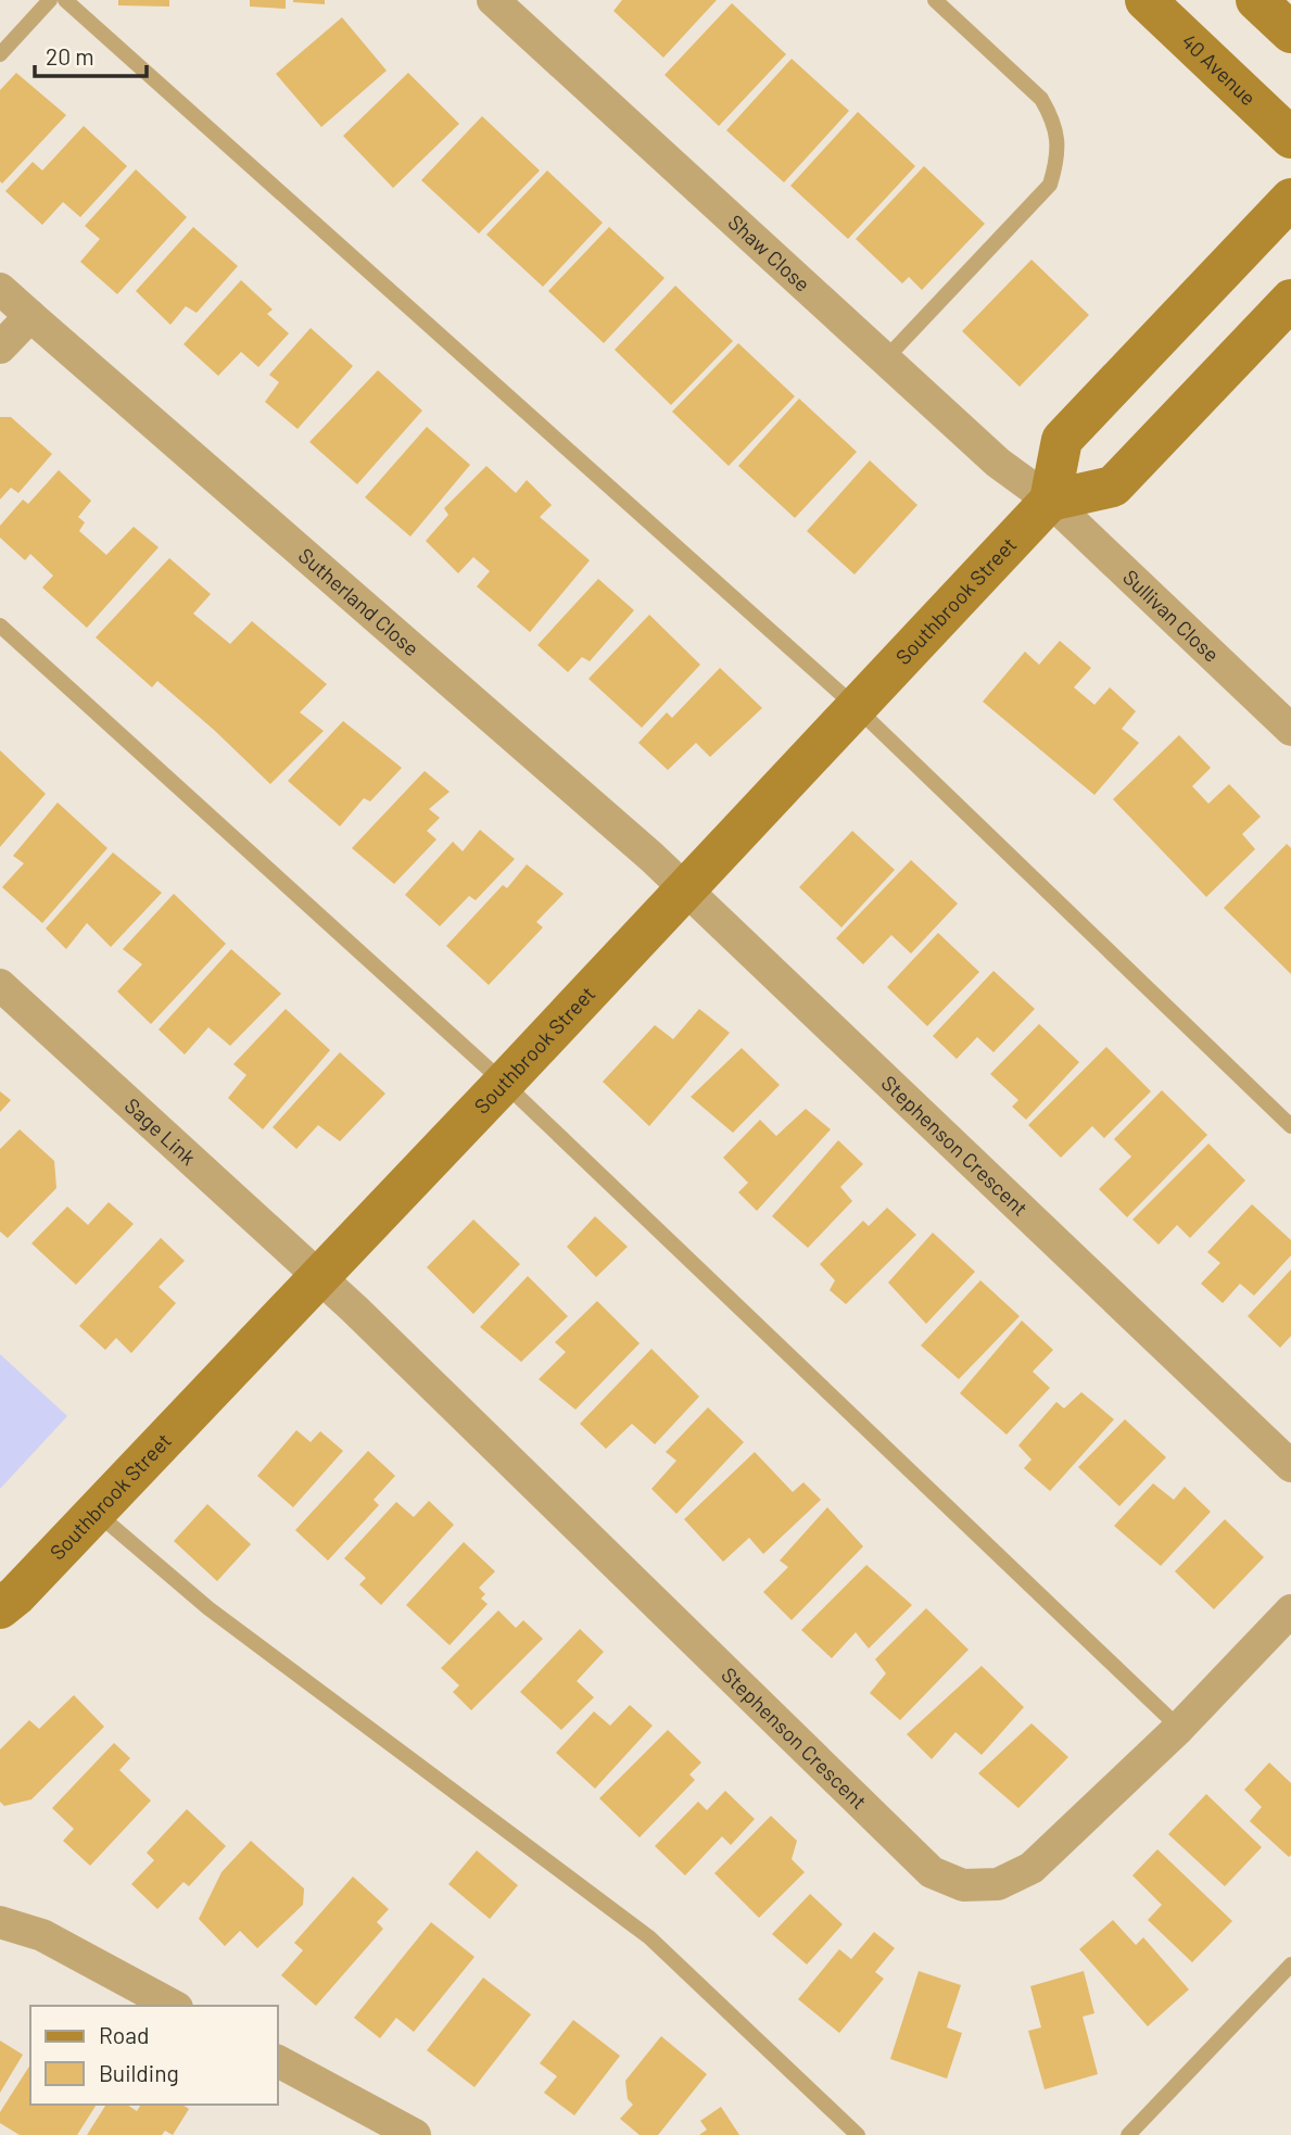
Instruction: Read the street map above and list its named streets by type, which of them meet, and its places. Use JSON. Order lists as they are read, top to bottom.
{
  "streets": {
    "street": [
      "40 Avenue",
      "Shaw Close",
      "Southbrook Street",
      "Sutherland Close",
      "Sullivan Close",
      "Sage Link",
      "Stephenson Crescent"
    ]
  },
  "crossings": [
    ["Shaw Close", "Southbrook Street"],
    ["Shaw Close", "Sullivan Close"],
    ["Southbrook Street", "Sutherland Close"],
    ["Southbrook Street", "Sullivan Close"],
    ["Southbrook Street", "Sage Link"],
    ["Southbrook Street", "Stephenson Crescent"],
    ["Sutherland Close", "Stephenson Crescent"],
    ["Sage Link", "Stephenson Crescent"]
  ],
  "legend": ["Road", "Building"],
  "scale_bar": "20 m"
}
